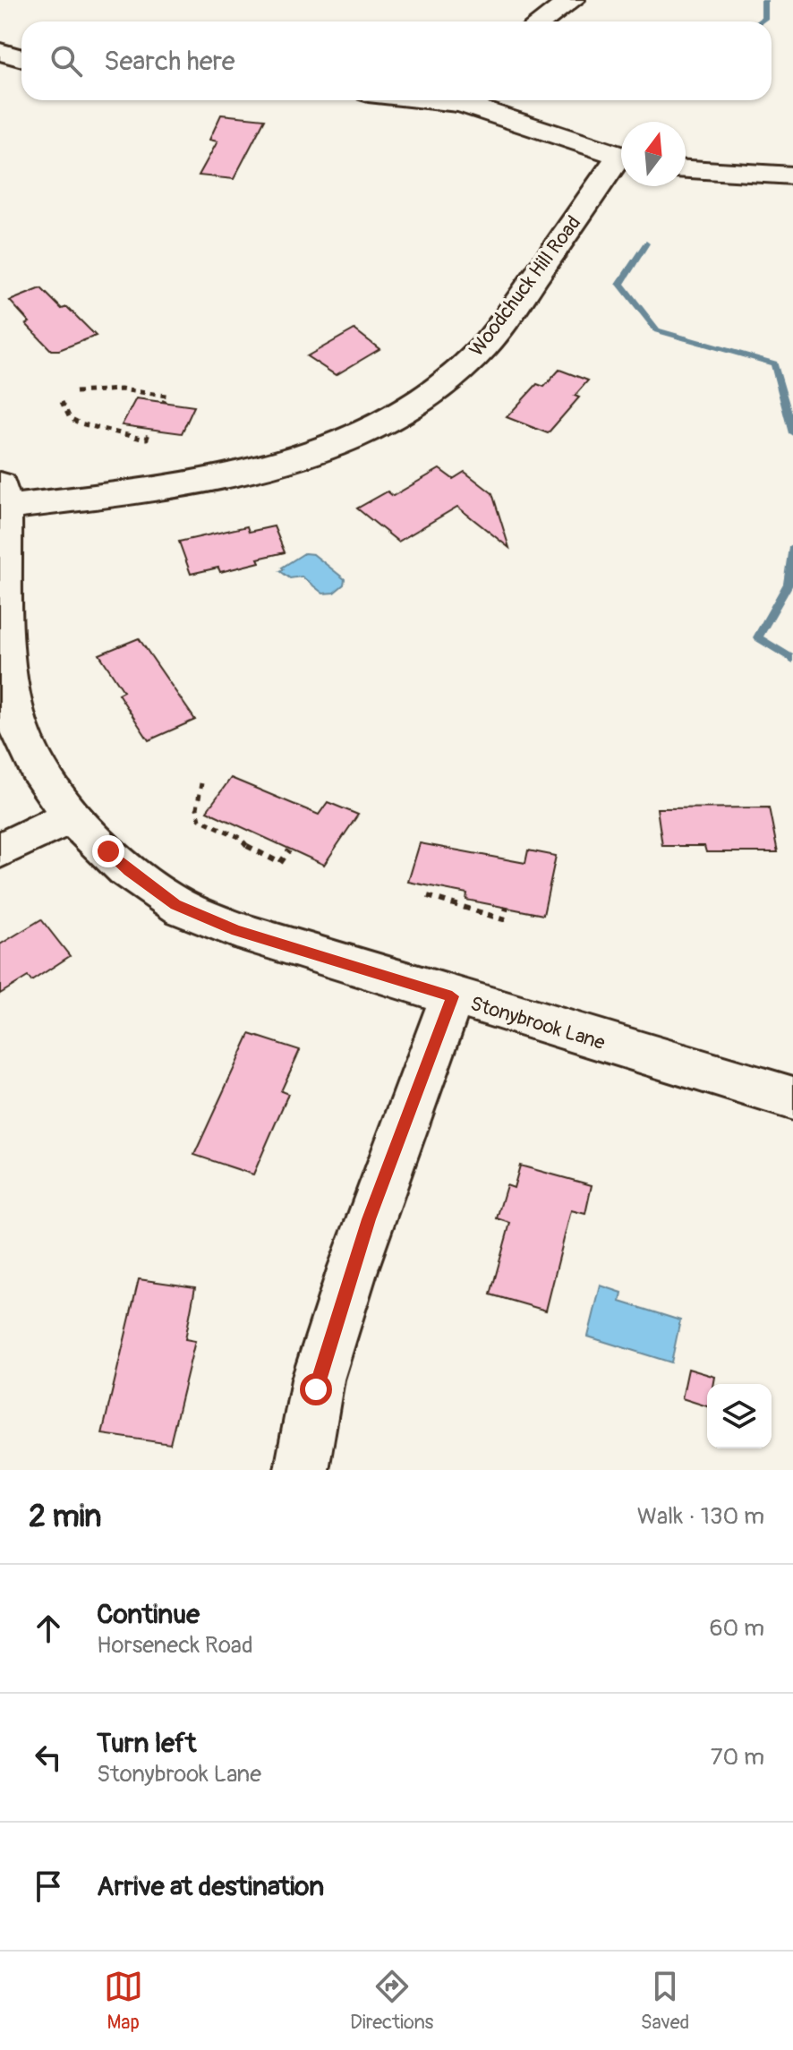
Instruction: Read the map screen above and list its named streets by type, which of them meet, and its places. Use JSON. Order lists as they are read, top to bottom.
{
  "streets": {
    "street": ["Woodchuck Hill Road", "Stonybrook Lane"]
  },
  "crossings": [
    ["Woodchuck Hill Road", "Stonybrook Lane"]
  ],
  "north": "top",
  "page": {
    "search": "Search here",
    "heading": ["2 min", "Walk · 130 m"],
    "list": [
      ["Continue", "Horseneck Road", "60 m"],
      ["Turn left", "Stonybrook Lane", "70 m"],
      "Arrive at destination"
    ],
    "nav": ["Map", "Directions", "Saved"]
  }
}
